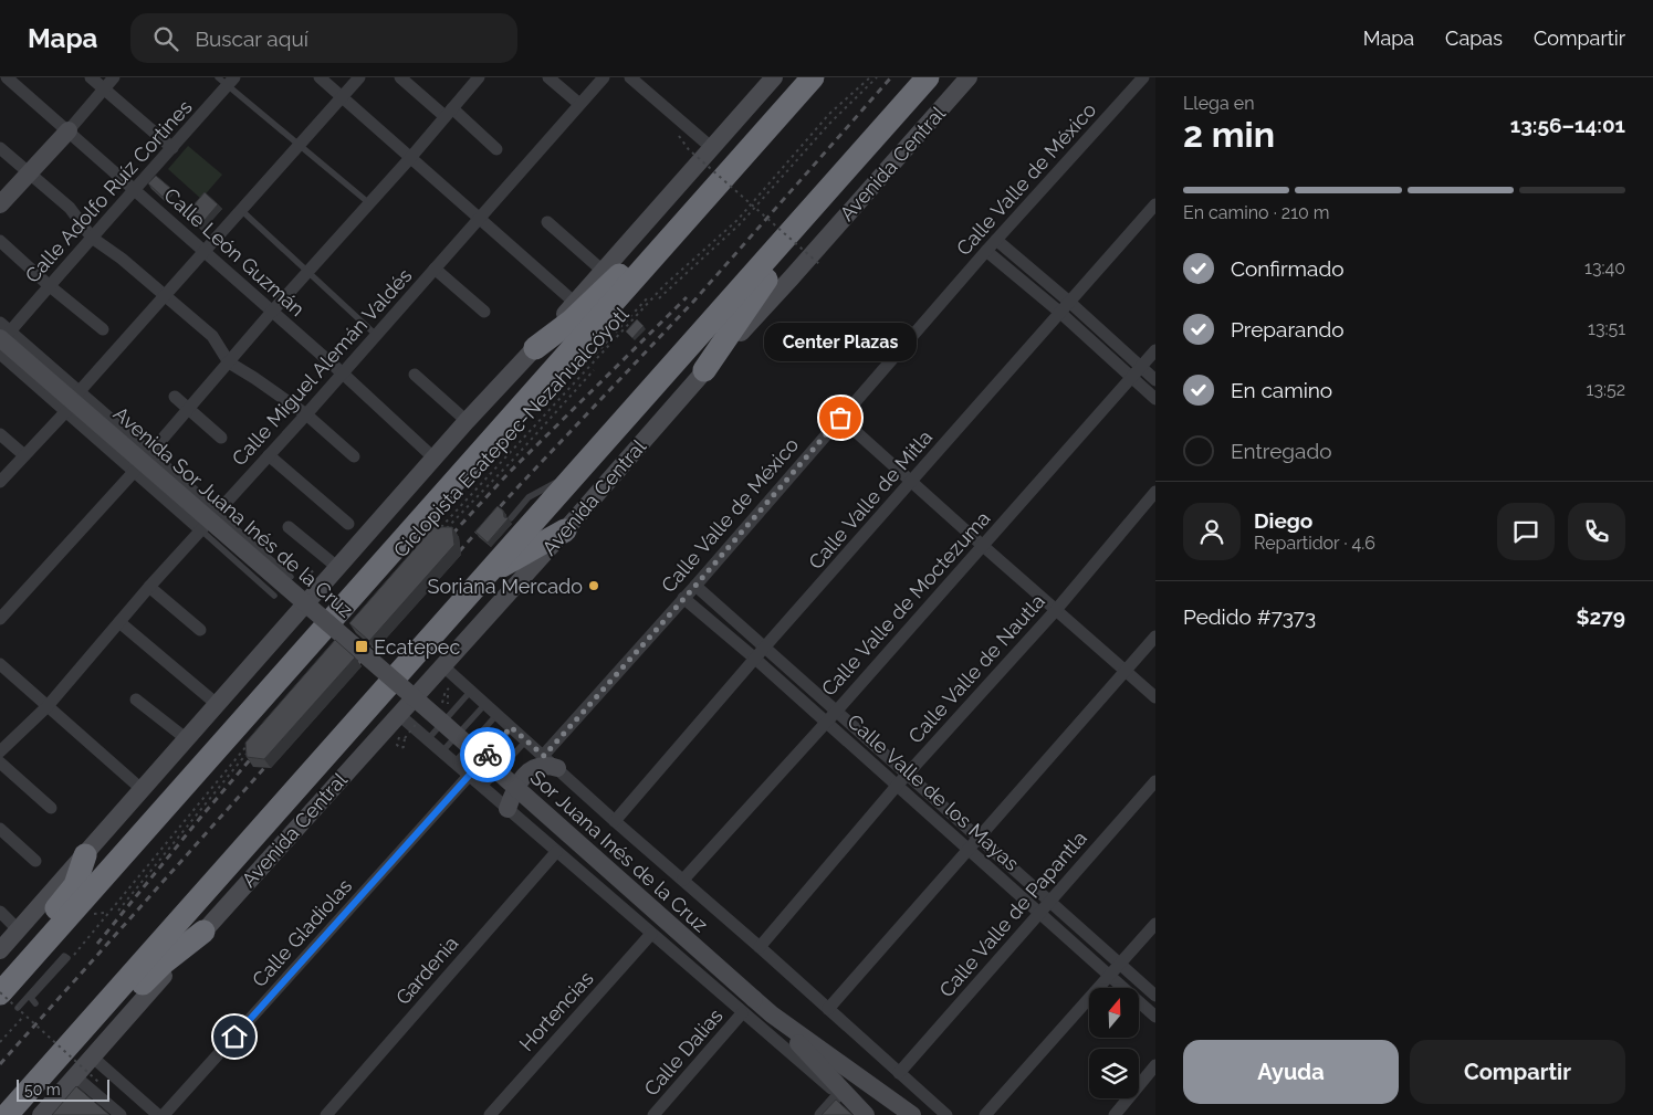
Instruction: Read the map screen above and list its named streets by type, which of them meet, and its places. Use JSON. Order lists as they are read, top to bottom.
{
  "streets": {
    "highway": ["Avenida Central"],
    "main road": ["Avenida Sor Juana Inés de la Cruz", "Sor Juana Inés de la Cruz"],
    "street": [
      "Calle Valle de México",
      "Calle Adolfo Ruíz Cortines",
      "Calle León Guzmán",
      "Calle Miguel Alemán Valdés",
      "Calle Valle de Mitla",
      "Calle Valle de Moctezuma",
      "Calle Valle de Nautla",
      "Calle Valle de los Mayas",
      "Calle Valle de Papantla",
      "Calle Gladiolas",
      "Gardenia",
      "Hortencias",
      "Calle Dalias"
    ],
    "path": ["Ciclopista Ecatepec-Nezahualcóyotl"]
  },
  "crossings": [
    ["Calle Valle de México", "Calle Valle de los Mayas"],
    ["Calle Adolfo Ruíz Cortines", "Calle León Guzmán"],
    ["Calle Adolfo Ruíz Cortines", "Avenida Sor Juana Inés de la Cruz"],
    ["Calle León Guzmán", "Calle Miguel Alemán Valdés"],
    ["Calle Miguel Alemán Valdés", "Avenida Sor Juana Inés de la Cruz"],
    ["Calle Valle de Mitla", "Calle Valle de los Mayas"],
    ["Avenida Sor Juana Inés de la Cruz", "Sor Juana Inés de la Cruz"],
    ["Calle Valle de Moctezuma", "Calle Valle de los Mayas"],
    ["Calle Valle de Nautla", "Calle Valle de los Mayas"],
    ["Calle Valle de los Mayas", "Calle Valle de Papantla"]
  ],
  "places": {
    "other": ["Center Plazas", "Soriana Mercado"],
    "transit": ["Ecatepec"]
  },
  "scale_bar": "50 m",
  "north": "top",
  "page": {
    "header": "Mapa",
    "search": "Buscar aquí",
    "nav": ["Mapa", "Capas", "Compartir"],
    "heading": ["2 min", "Llega en", "13:56–14:01"],
    "panel": [
      "Diego",
      "Repartidor · 4.6",
      "Pedido #7373",
      "$279"
    ],
    "bar": "En camino · 210 m",
    "list": [
      ["Confirmado", "13:40"],
      ["Preparando", "13:51"],
      ["En camino", "13:52"],
      "Entregado"
    ],
    "bubble": "Center Plazas",
    "buttons": ["Ayuda", "Compartir"],
    "scale": "50 m"
  }
}
